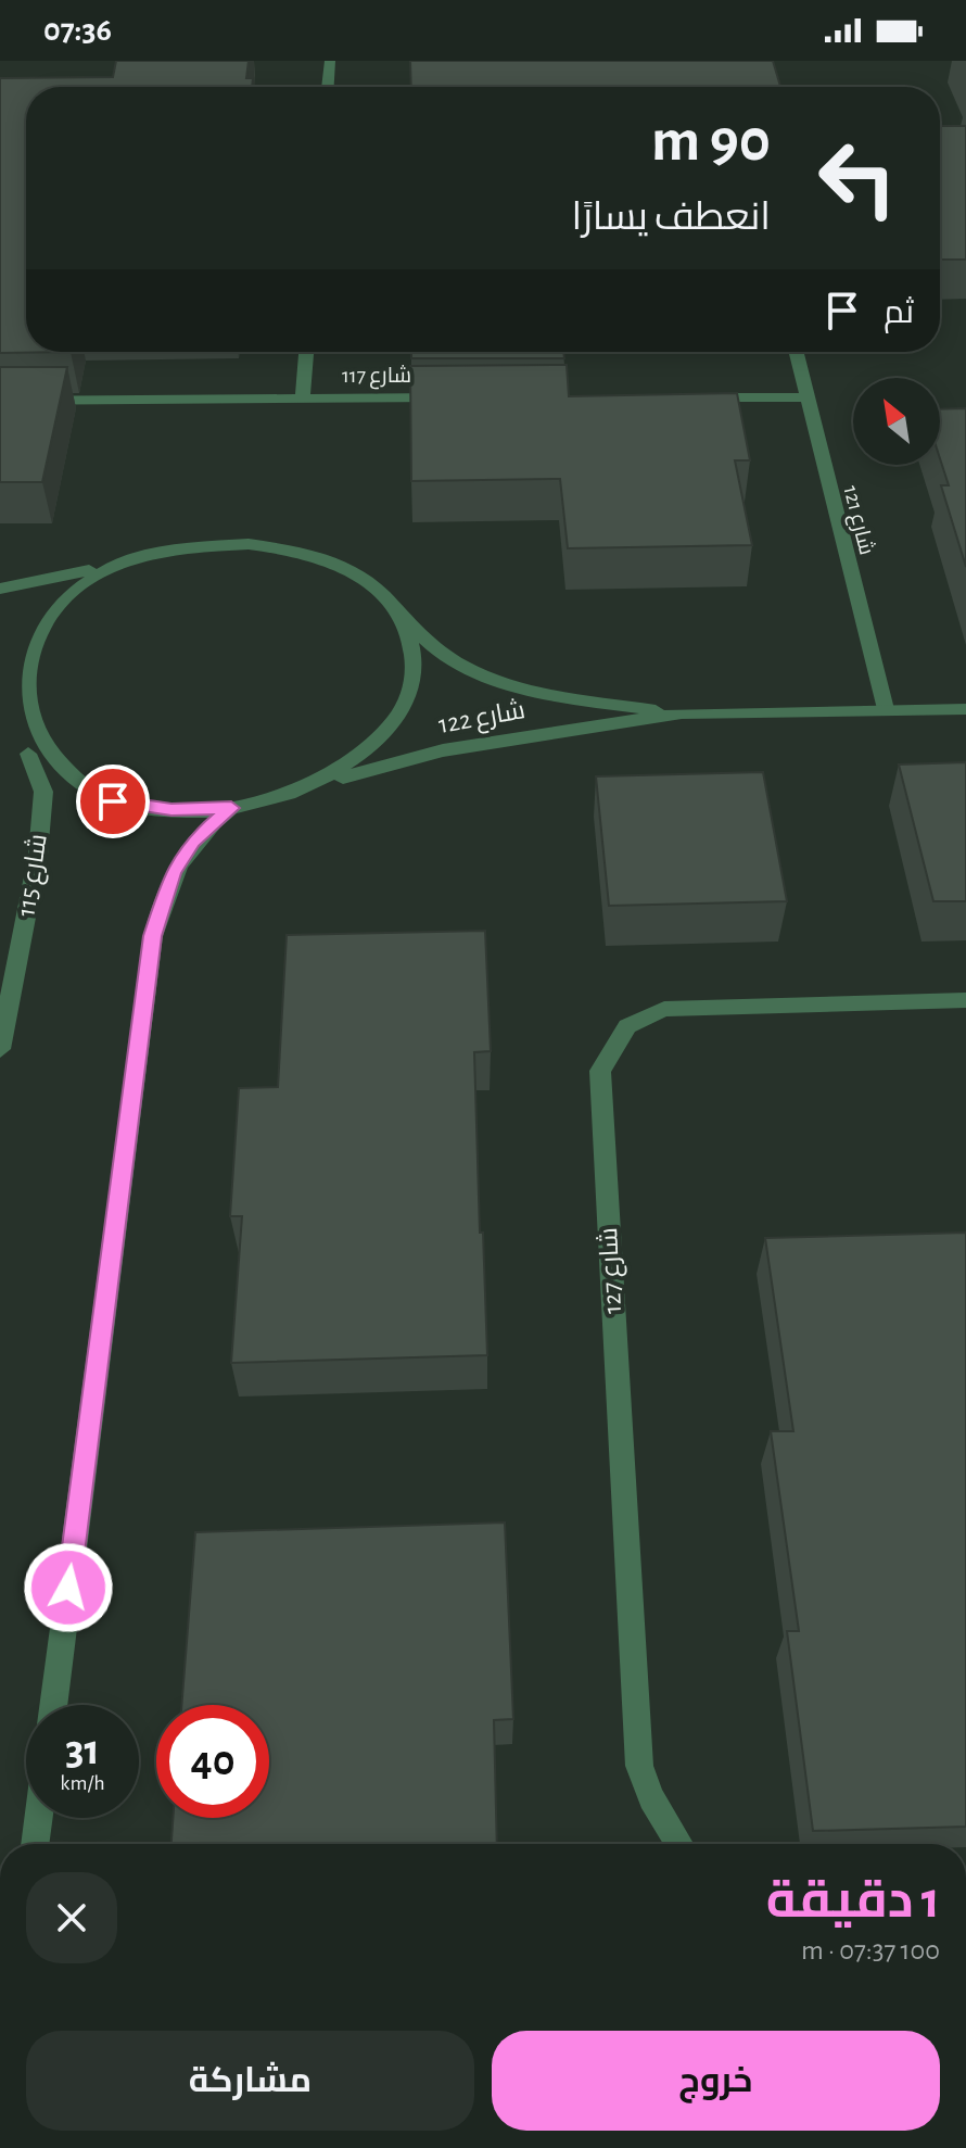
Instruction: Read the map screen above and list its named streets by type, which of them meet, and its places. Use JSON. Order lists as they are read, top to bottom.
{
  "streets": {
    "street": [
      "شارع 117",
      "شارع 121",
      "شارع 122",
      "شارع 115",
      "شارع 127"
    ]
  },
  "crossings": [
    ["شارع 121", "شارع 122"]
  ],
  "north": "top left",
  "page": {
    "status": "07:36",
    "turn": ["90 m", "انعطف يسارًا"],
    "then": "ثم",
    "speed": "31 km/h",
    "limit": "40",
    "heading": ["1 دقيقة", "100 m · 07:37"],
    "buttons": ["خروج", "مشاركة"]
  }
}
